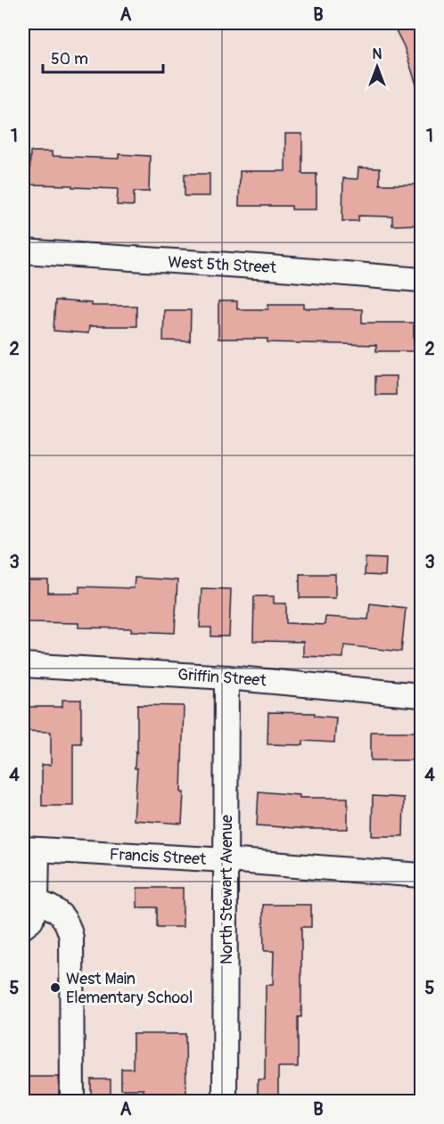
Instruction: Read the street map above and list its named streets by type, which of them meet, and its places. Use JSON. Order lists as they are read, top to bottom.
{
  "streets": {
    "street": [
      "West 5th Street",
      "Griffin Street",
      "Francis Street",
      "North Stewart Avenue"
    ]
  },
  "crossings": [
    ["Griffin Street", "North Stewart Avenue"],
    ["Francis Street", "North Stewart Avenue"]
  ],
  "places": ["West Main Elementary School"],
  "scale_bar": "50 m",
  "north": "top",
  "grid": {
    "columns": ["A", "B"],
    "rows": [
      "1",
      "2",
      "3",
      "4",
      "5"
    ]
  }
}
